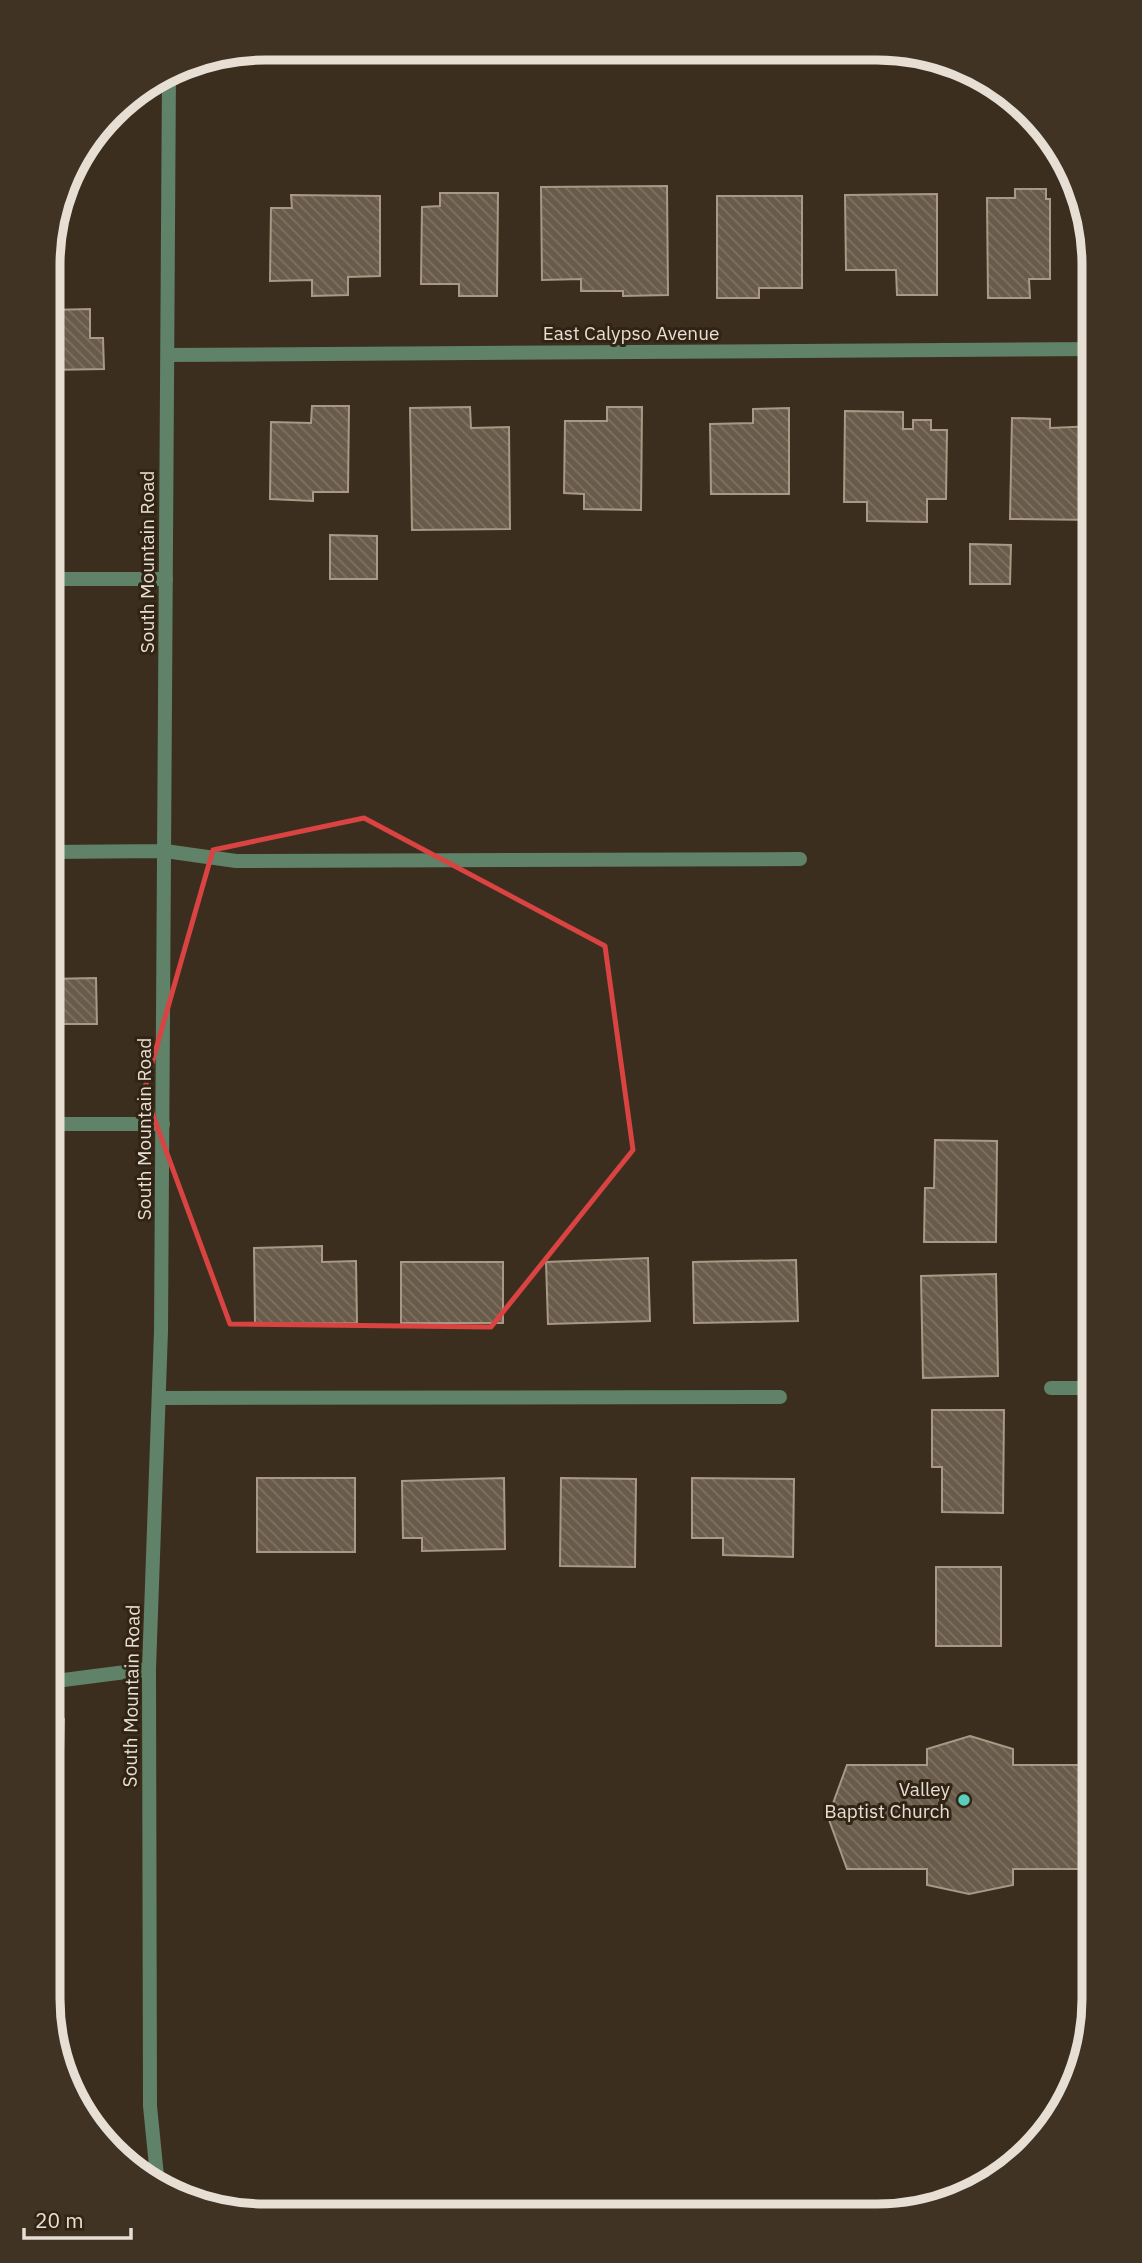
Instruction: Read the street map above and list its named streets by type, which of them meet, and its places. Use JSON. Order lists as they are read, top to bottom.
{
  "streets": {
    "street": ["East Calypso Avenue", "South Mountain Road"]
  },
  "crossings": [
    ["East Calypso Avenue", "South Mountain Road"]
  ],
  "places": ["Valley Baptist Church"],
  "scale_bar": "20 m"
}
